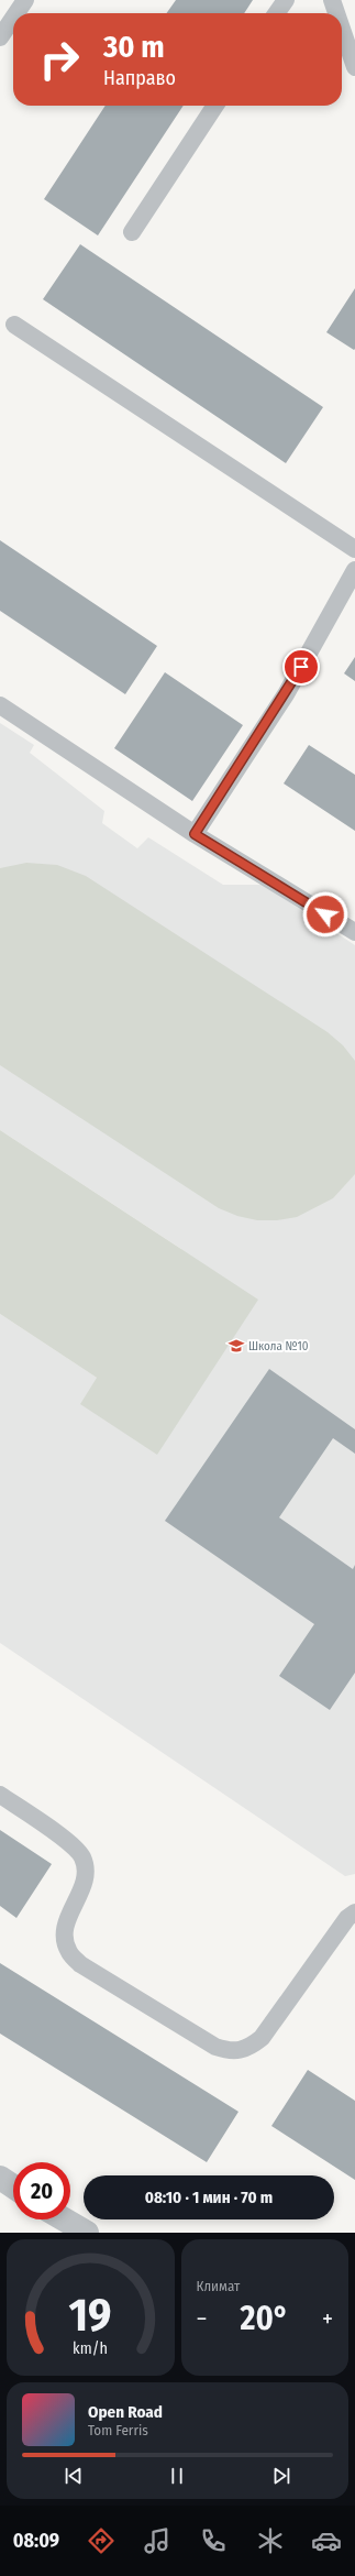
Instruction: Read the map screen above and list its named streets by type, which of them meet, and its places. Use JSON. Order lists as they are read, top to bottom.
{
  "places": {
    "school or university": ["Школа №10"]
  },
  "page": {
    "turn": ["30 m", "Направо"],
    "limit": "20",
    "trip": "08:10 · 1 мин · 70 m",
    "tile": "Климат",
    "heat": ["−", "20°", "+"],
    "song": ["Open Road", "Tom Ferris"],
    "tabs": "08:09",
    "gauge": ["19", "km/h"]
  }
}
